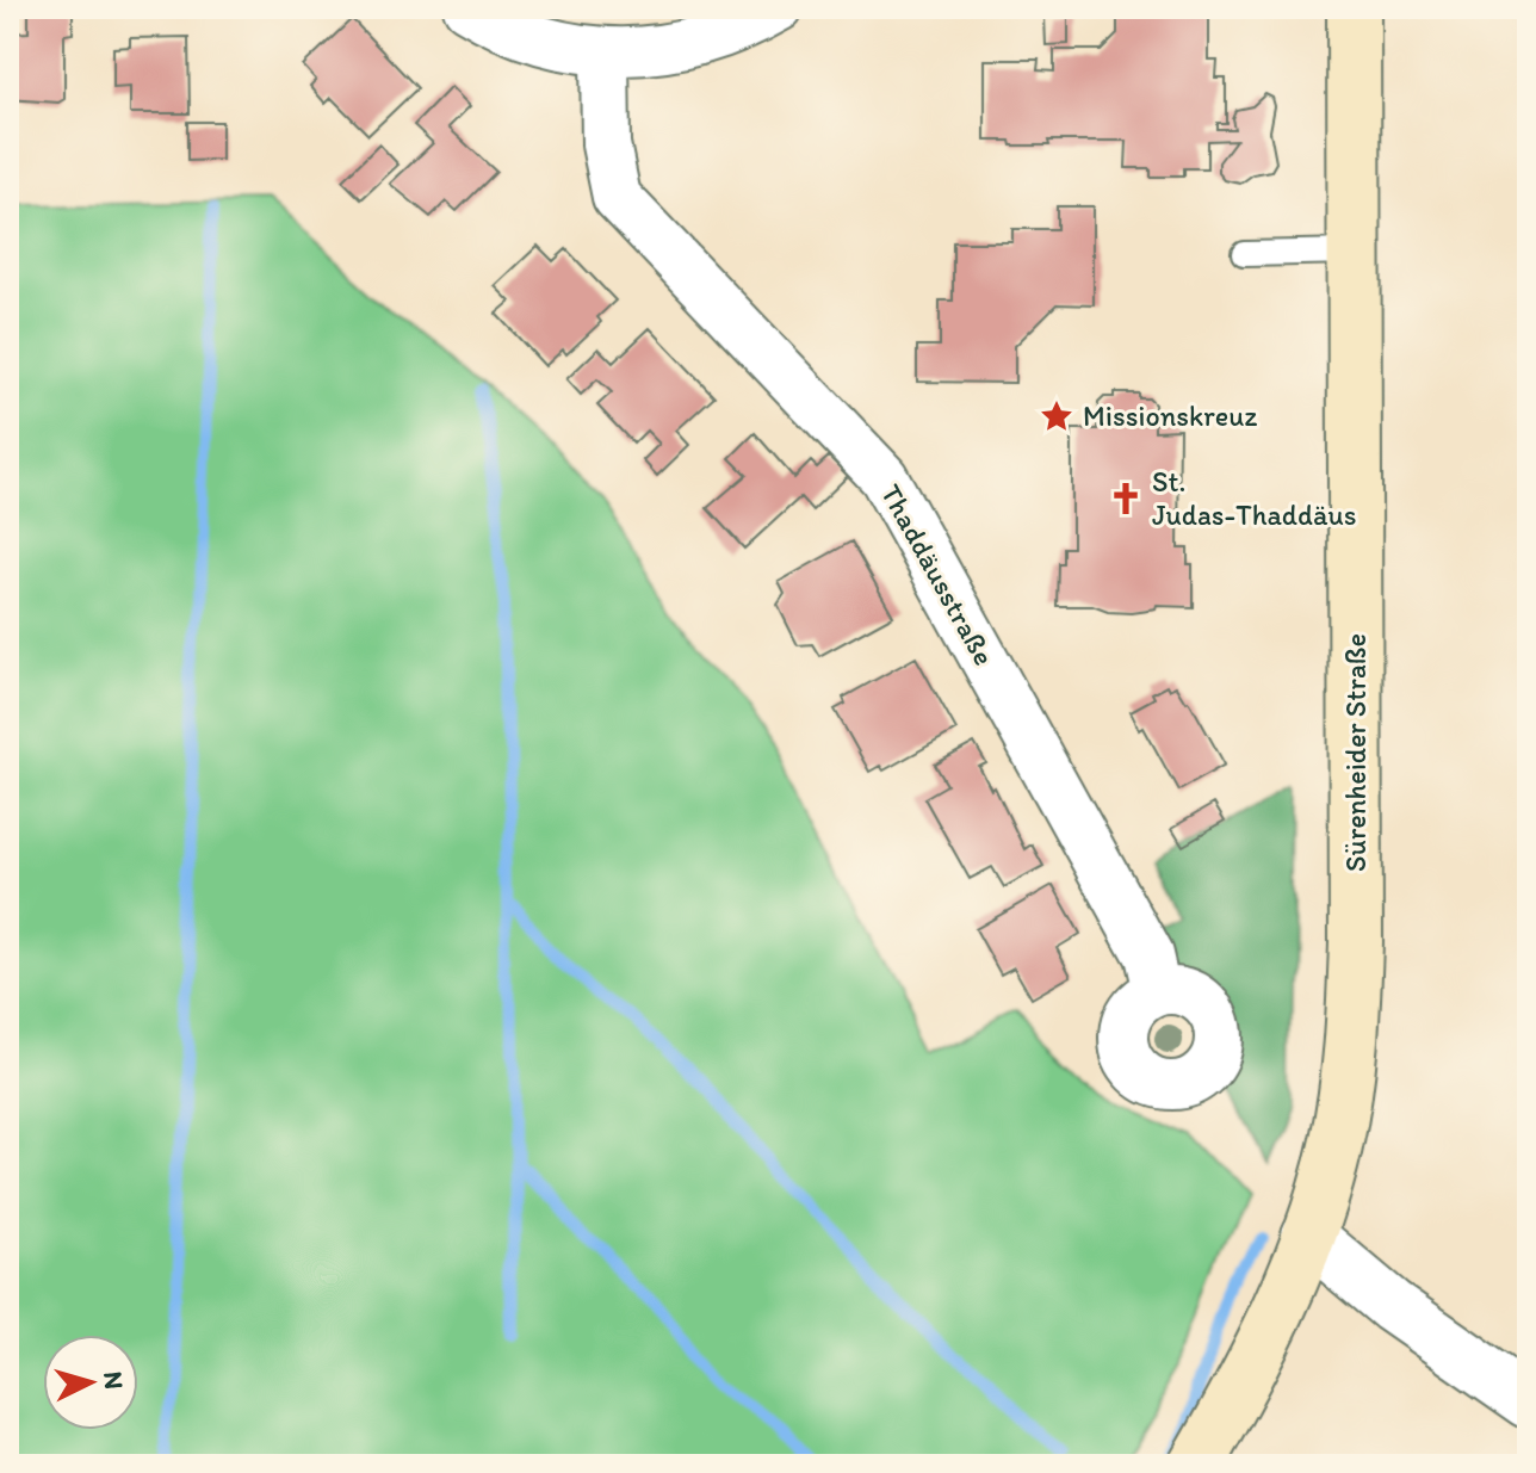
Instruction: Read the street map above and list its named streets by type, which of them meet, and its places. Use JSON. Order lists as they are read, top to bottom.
{
  "streets": {
    "main road": ["Sürenheider Straße"],
    "street": ["Thaddäusstraße"]
  },
  "places": {
    "place": ["Missionskreuz"],
    "church": ["St. Judas-Thaddäus"]
  },
  "north": "right"
}
